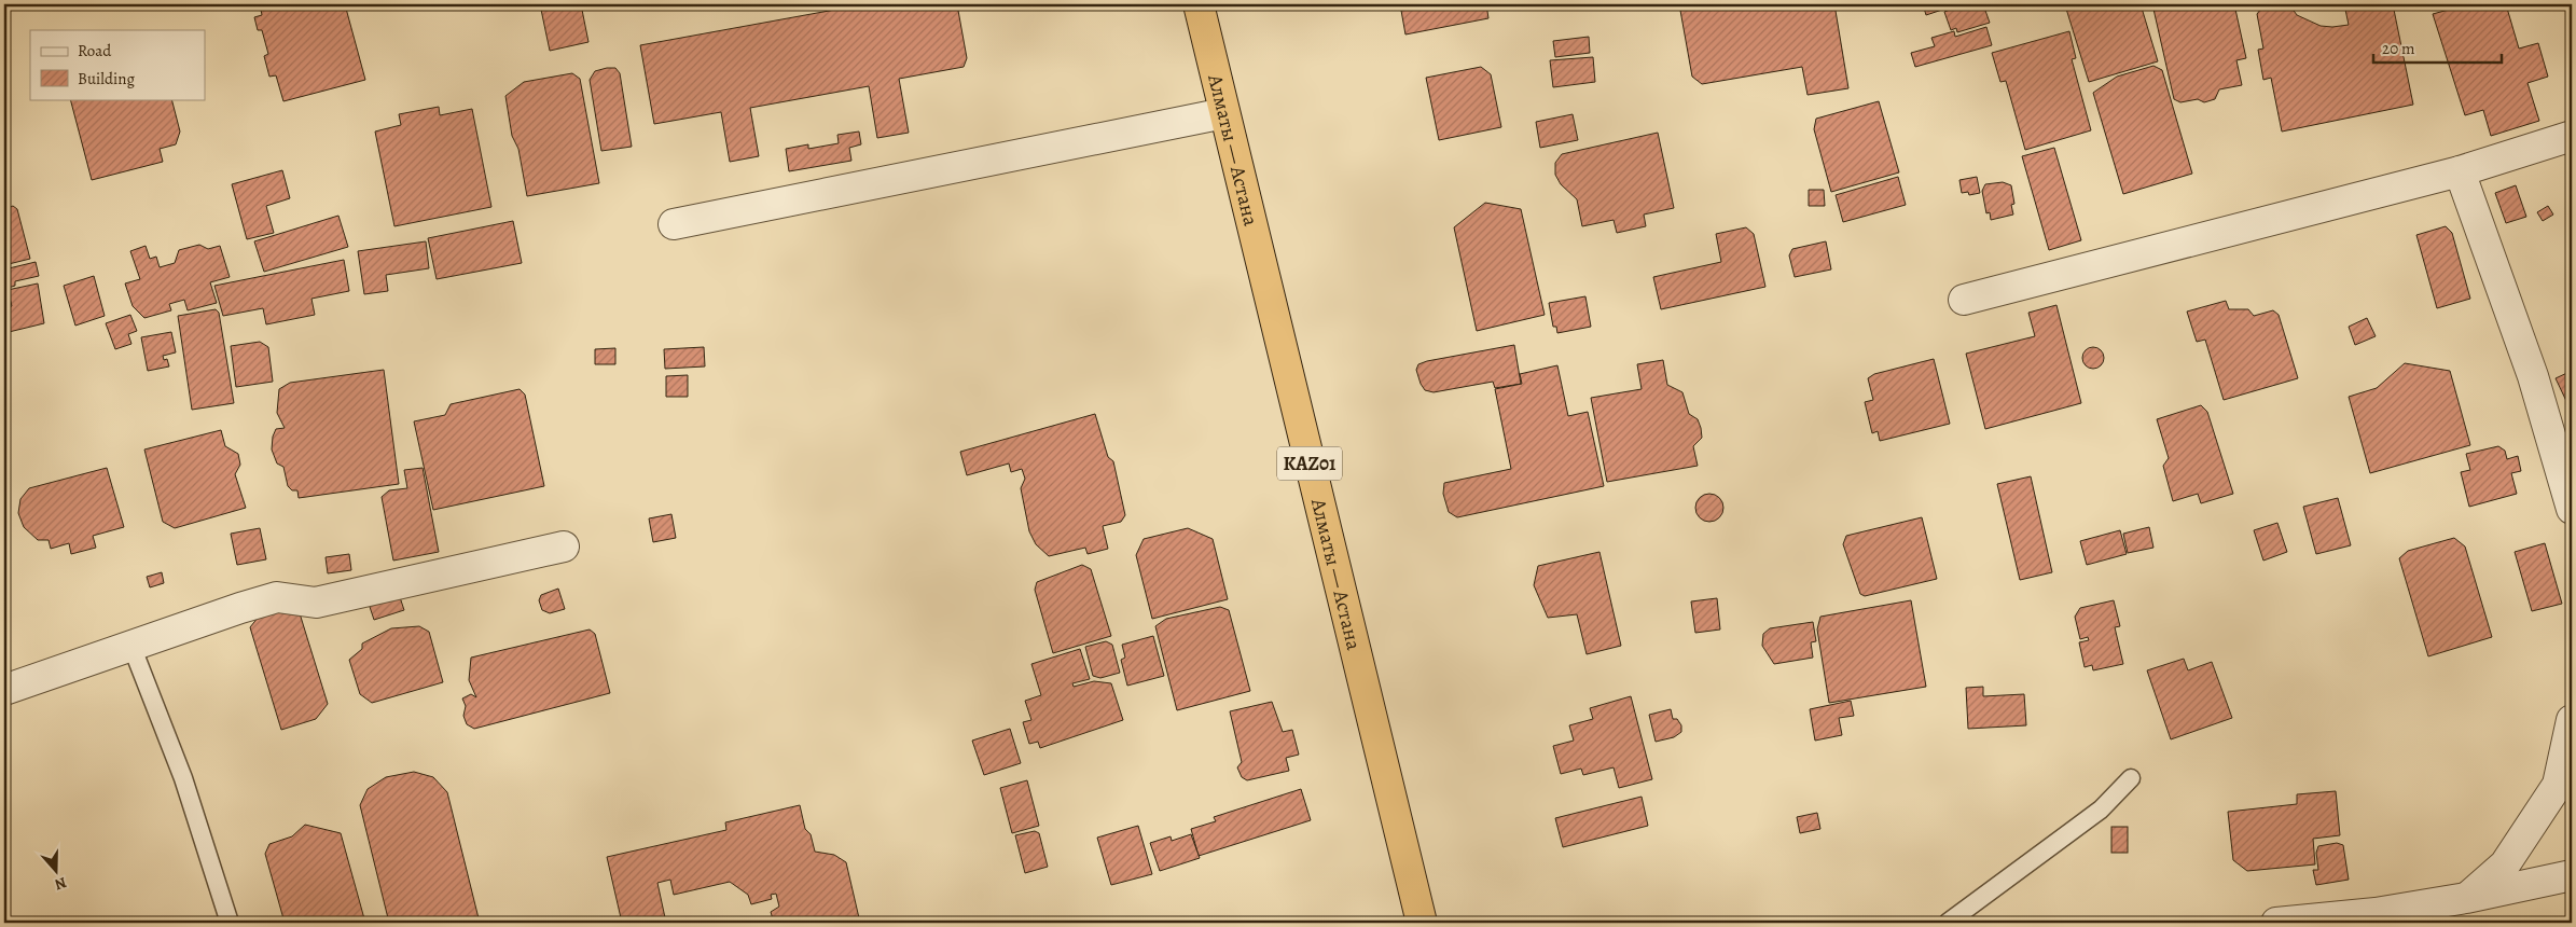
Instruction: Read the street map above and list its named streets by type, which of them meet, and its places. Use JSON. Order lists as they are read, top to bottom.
{
  "streets": {
    "highway": ["Алматы — Астана", "KАZ01"]
  },
  "legend": ["Road", "Building"],
  "scale_bar": "20 m",
  "north": "bottom"
}
